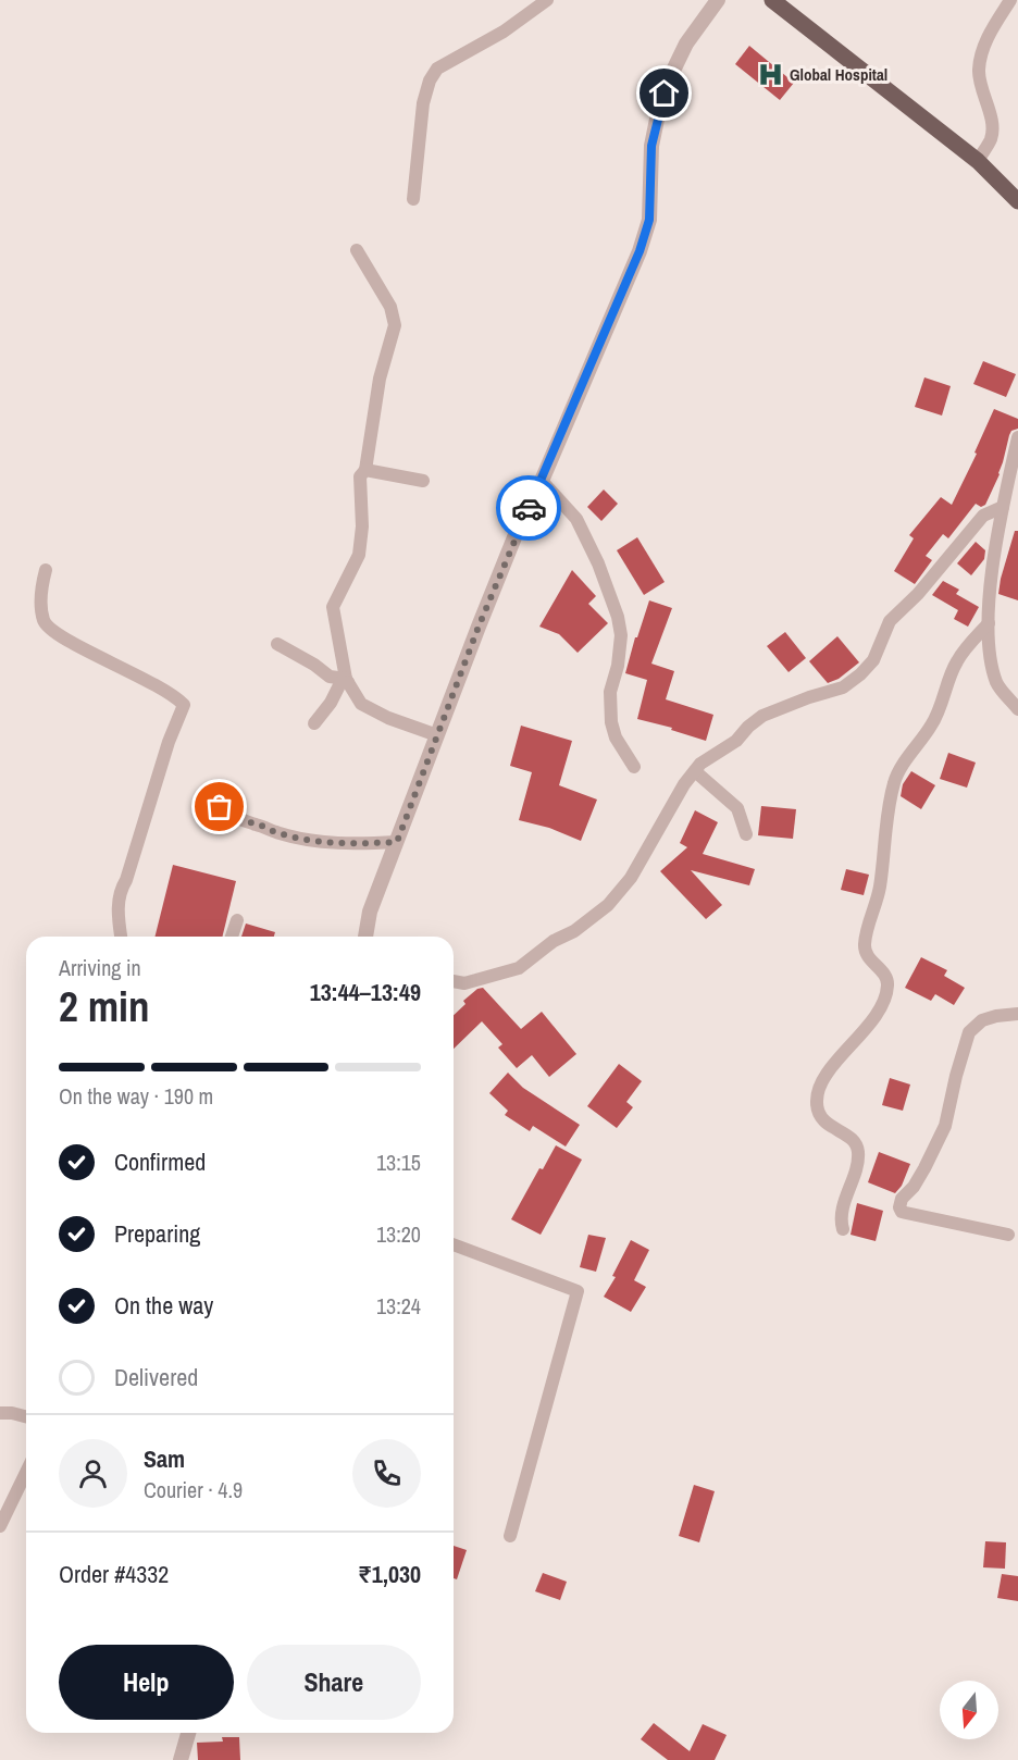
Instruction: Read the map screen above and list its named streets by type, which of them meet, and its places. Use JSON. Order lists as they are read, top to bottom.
{
  "places": {
    "hospital": ["Global Hospital"]
  },
  "north": "bottom",
  "page": {
    "heading": ["2 min", "Arriving in", "13:44–13:49"],
    "panel": [
      "Sam",
      "Courier · 4.9",
      "Order #4332",
      "₹1,030"
    ],
    "bar": "On the way · 190 m",
    "list": [
      ["Confirmed", "13:15"],
      ["Preparing", "13:20"],
      ["On the way", "13:24"],
      "Delivered"
    ],
    "buttons": ["Help", "Share"]
  }
}
